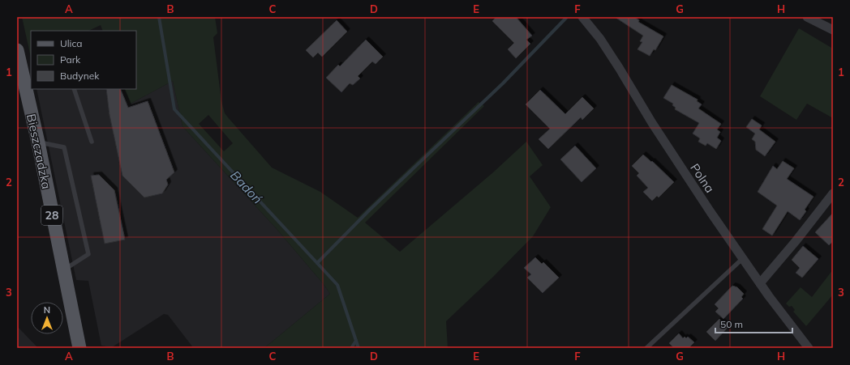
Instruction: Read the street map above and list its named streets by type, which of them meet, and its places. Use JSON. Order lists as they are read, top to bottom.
{
  "streets": {
    "main road": ["Bieszczadzka", "28"],
    "street": ["Polna"]
  },
  "water": ["Badoń"],
  "legend": ["Ulica", "Park", "Budynek"],
  "scale_bar": "50 m",
  "north": "top",
  "grid": {
    "columns": [
      "A",
      "B",
      "C",
      "D",
      "E",
      "F",
      "G",
      "H"
    ],
    "rows": ["1", "2", "3"]
  }
}
